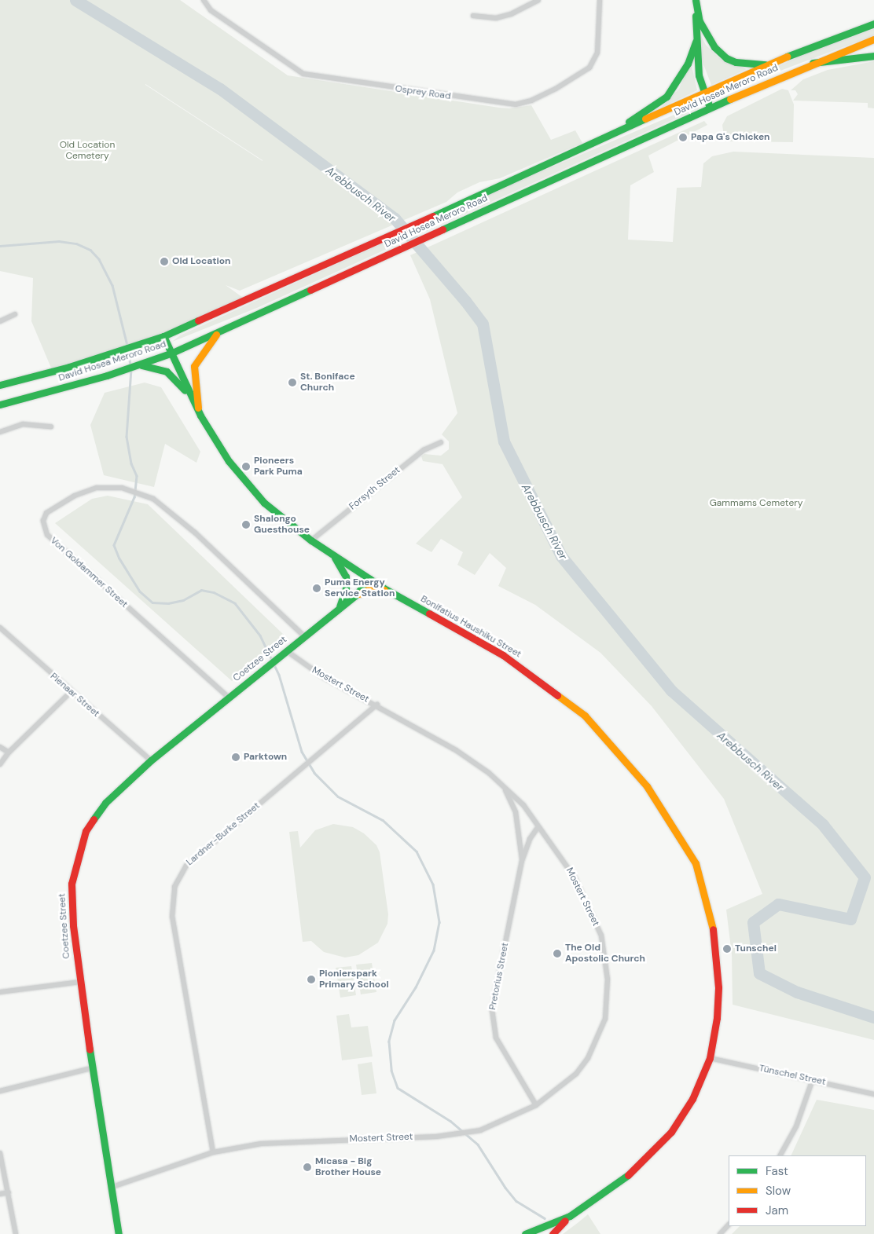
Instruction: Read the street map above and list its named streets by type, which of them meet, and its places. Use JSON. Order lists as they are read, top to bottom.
{
  "streets": {
    "main road": ["David Hosea Meroro Road", "Bonifatius Haushiku Street", "Coetzee Street"],
    "street": [
      "Osprey Road",
      "Forsyth Street",
      "Von Goldammer Street",
      "Mostert Street",
      "Pienaar Street",
      "Lardner-Burke Street",
      "Pretorius Street",
      "Tünschel Street"
    ]
  },
  "crossings": [
    ["David Hosea Meroro Road", "Bonifatius Haushiku Street"],
    ["Forsyth Street", "Bonifatius Haushiku Street"],
    ["Von Goldammer Street", "Coetzee Street"],
    ["Bonifatius Haushiku Street", "Coetzee Street"],
    ["Bonifatius Haushiku Street", "Tünschel Street"],
    ["Coetzee Street", "Mostert Street"],
    ["Coetzee Street", "Pienaar Street"],
    ["Mostert Street", "Lardner-Burke Street"],
    ["Mostert Street", "Pretorius Street"]
  ],
  "water": ["Arebbusch River"],
  "parks": ["Old Location Cemetery", "Gammams Cemetery"],
  "places": [
    "Papa G's Chicken",
    "Old Location",
    "St. Boniface Church",
    "Pioneers Park Puma",
    "Shalongo Guesthouse",
    "Puma Energy Service Station",
    "Parktown",
    "Tunschel",
    "The Old Apostolic Church",
    "Pionierspark Primary School",
    "Micasa - Big Brother House"
  ],
  "legend": ["Fast", "Slow", "Jam"]
}
